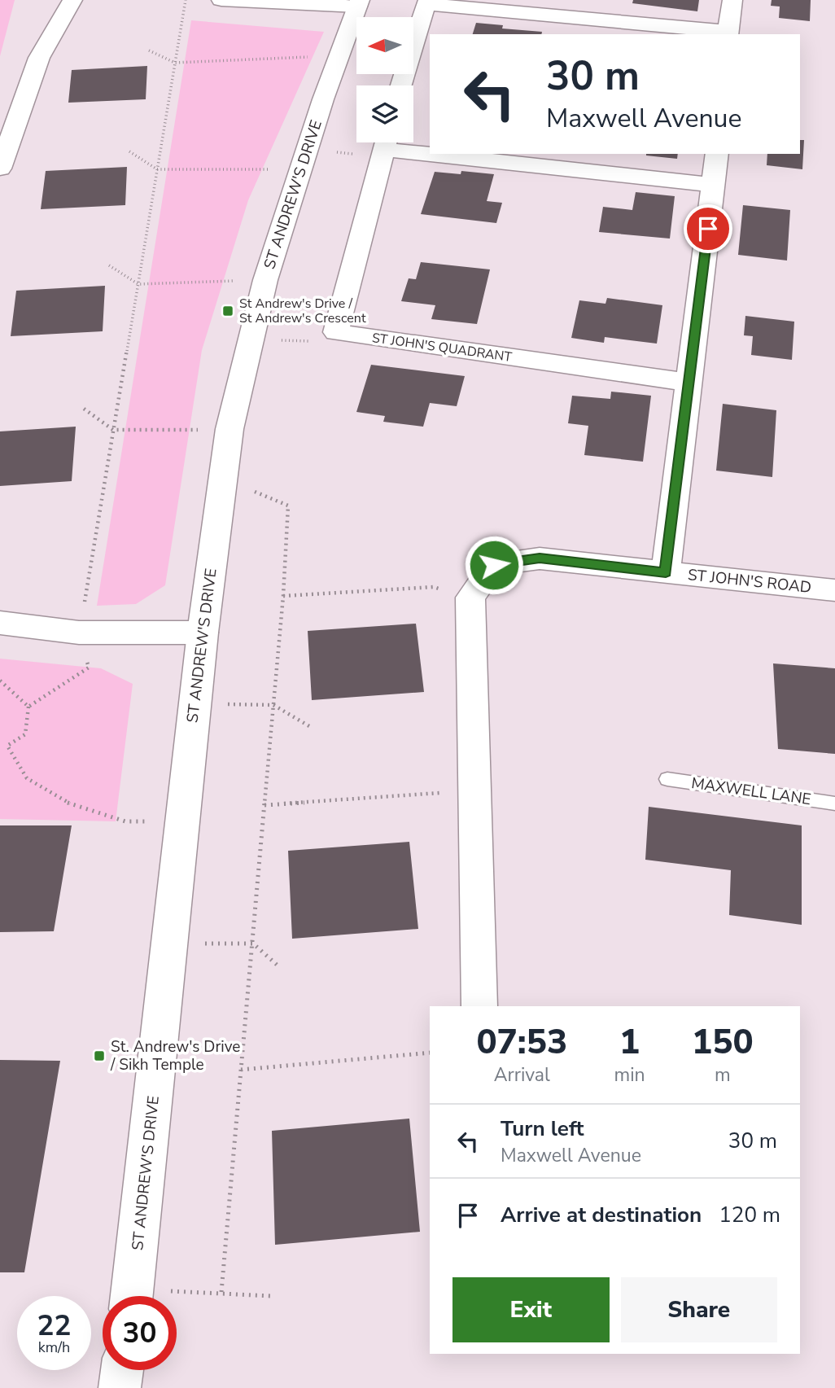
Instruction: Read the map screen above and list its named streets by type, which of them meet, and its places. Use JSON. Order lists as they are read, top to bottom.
{
  "streets": {
    "street": ["ST ANDREW'S DRIVE", "ST JOHN'S QUADRANT", "ST JOHN'S ROAD"],
    "lane": ["MAXWELL LANE"]
  },
  "places": {
    "transit": ["St Andrew's Drive / St Andrew's Crescent", "St. Andrew's Drive / Sikh Temple"]
  },
  "north": "left",
  "page": {
    "turn": ["30 m", "Maxwell Avenue"],
    "eta": [
      "07:53",
      "Arrival",
      "1",
      "min",
      "150",
      "m"
    ],
    "list": [
      {
        "name": "Turn left",
        "note": "Maxwell Avenue",
        "value": "30 m"
      },
      {
        "name": "Arrive at destination",
        "value": "120 m"
      }
    ],
    "buttons": ["Exit", "Share"],
    "speed": "22 km/h",
    "limit": "30"
  }
}
